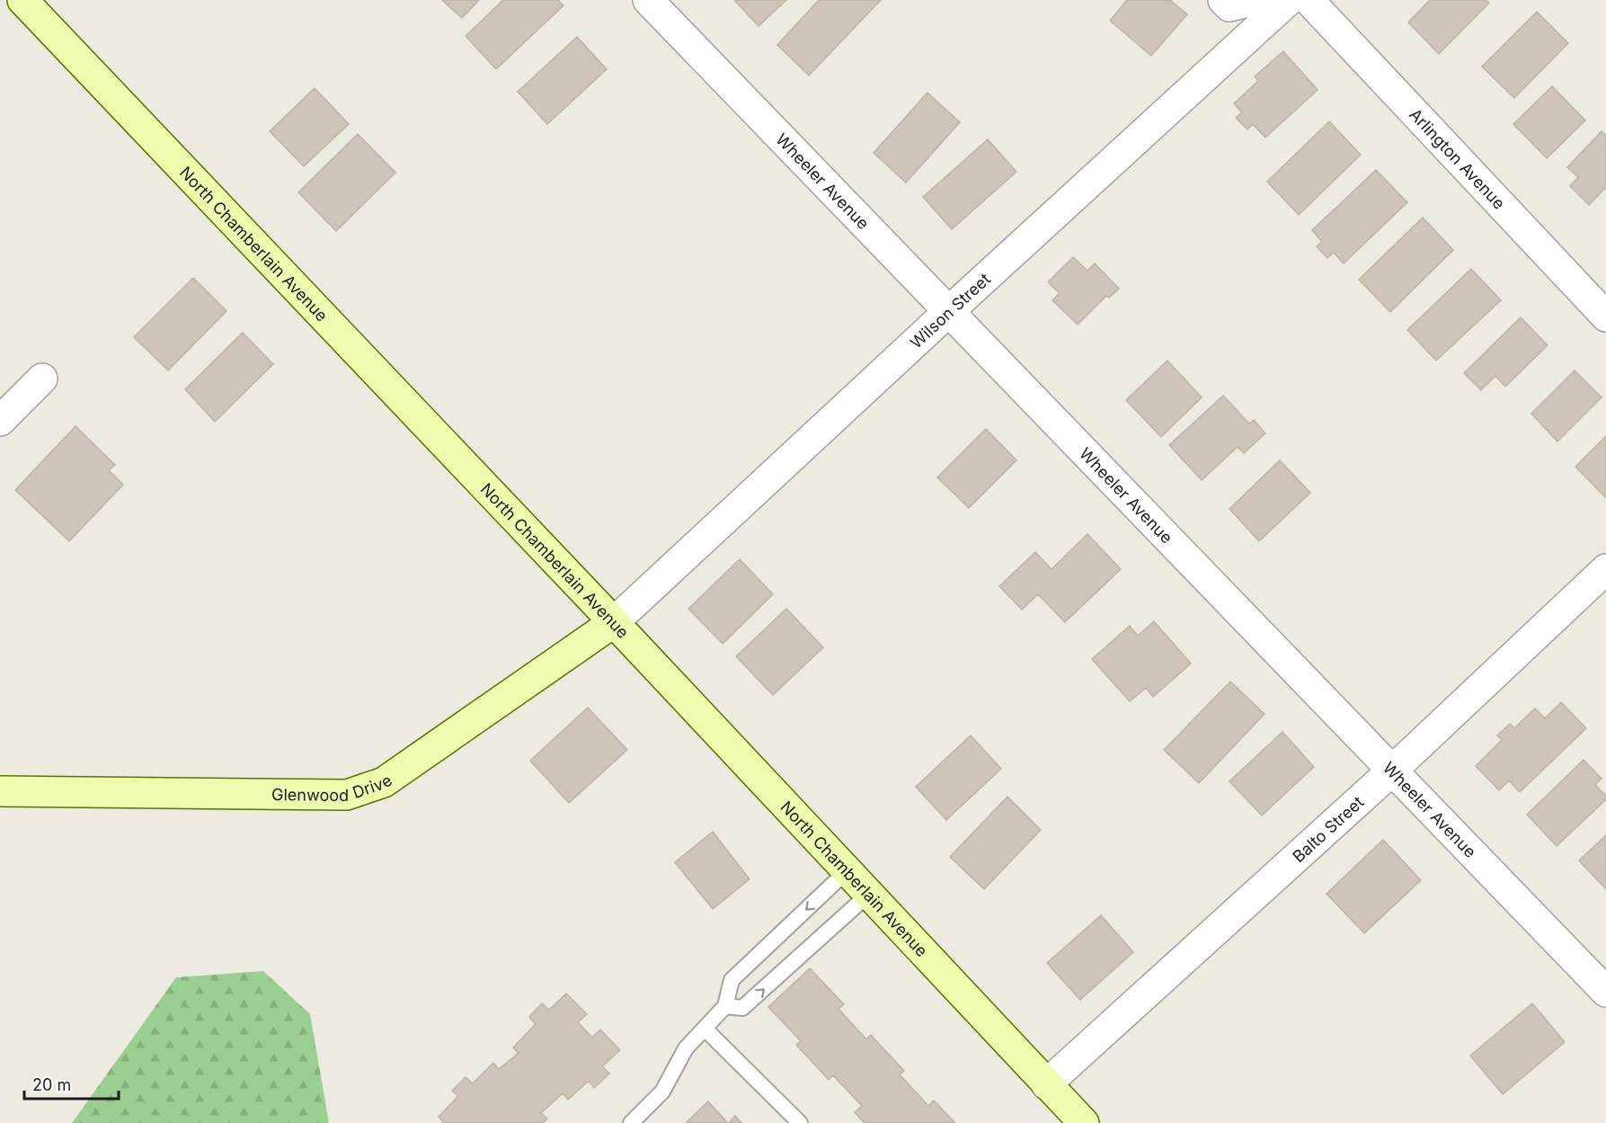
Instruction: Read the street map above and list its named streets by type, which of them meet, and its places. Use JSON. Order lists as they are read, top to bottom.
{
  "streets": {
    "street": [
      "Arlington Avenue",
      "Wheeler Avenue",
      "North Chamberlain Avenue",
      "Wilson Street",
      "Glenwood Drive",
      "Balto Street"
    ]
  },
  "crossings": [
    ["Wheeler Avenue", "Wilson Street"],
    ["Wheeler Avenue", "Balto Street"],
    ["North Chamberlain Avenue", "Wilson Street"],
    ["North Chamberlain Avenue", "Glenwood Drive"],
    ["North Chamberlain Avenue", "Balto Street"],
    ["Wilson Street", "Glenwood Drive"]
  ],
  "scale_bar": "20 m"
}
